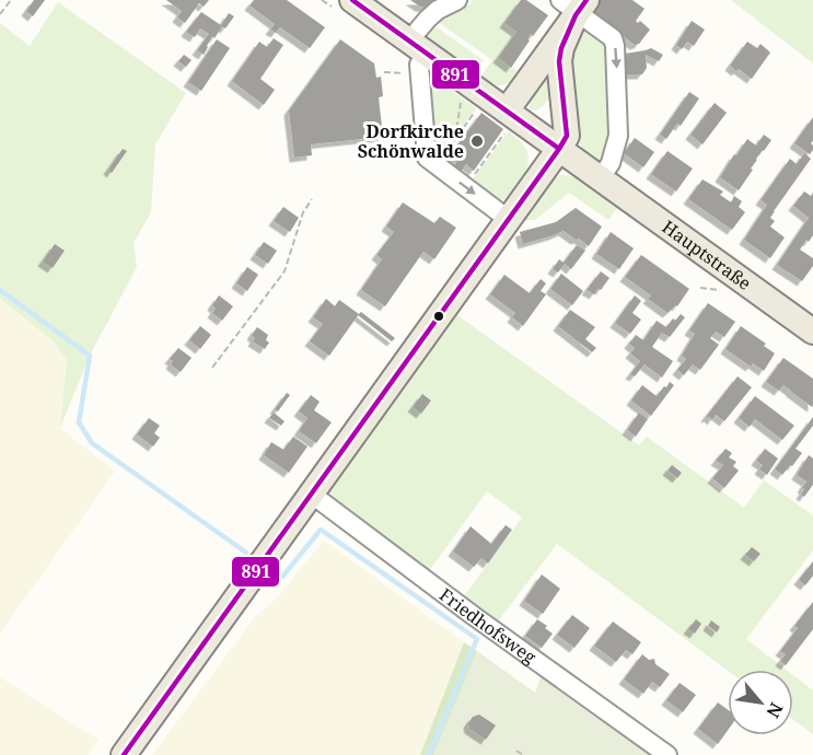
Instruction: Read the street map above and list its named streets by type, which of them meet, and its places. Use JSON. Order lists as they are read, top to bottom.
{
  "streets": {
    "main road": ["Hauptstraße"],
    "street": ["Friedhofsweg"]
  },
  "places": ["Dorfkirche Schönwalde"],
  "lines": ["transit line 891"],
  "north": "bottom right"
}
